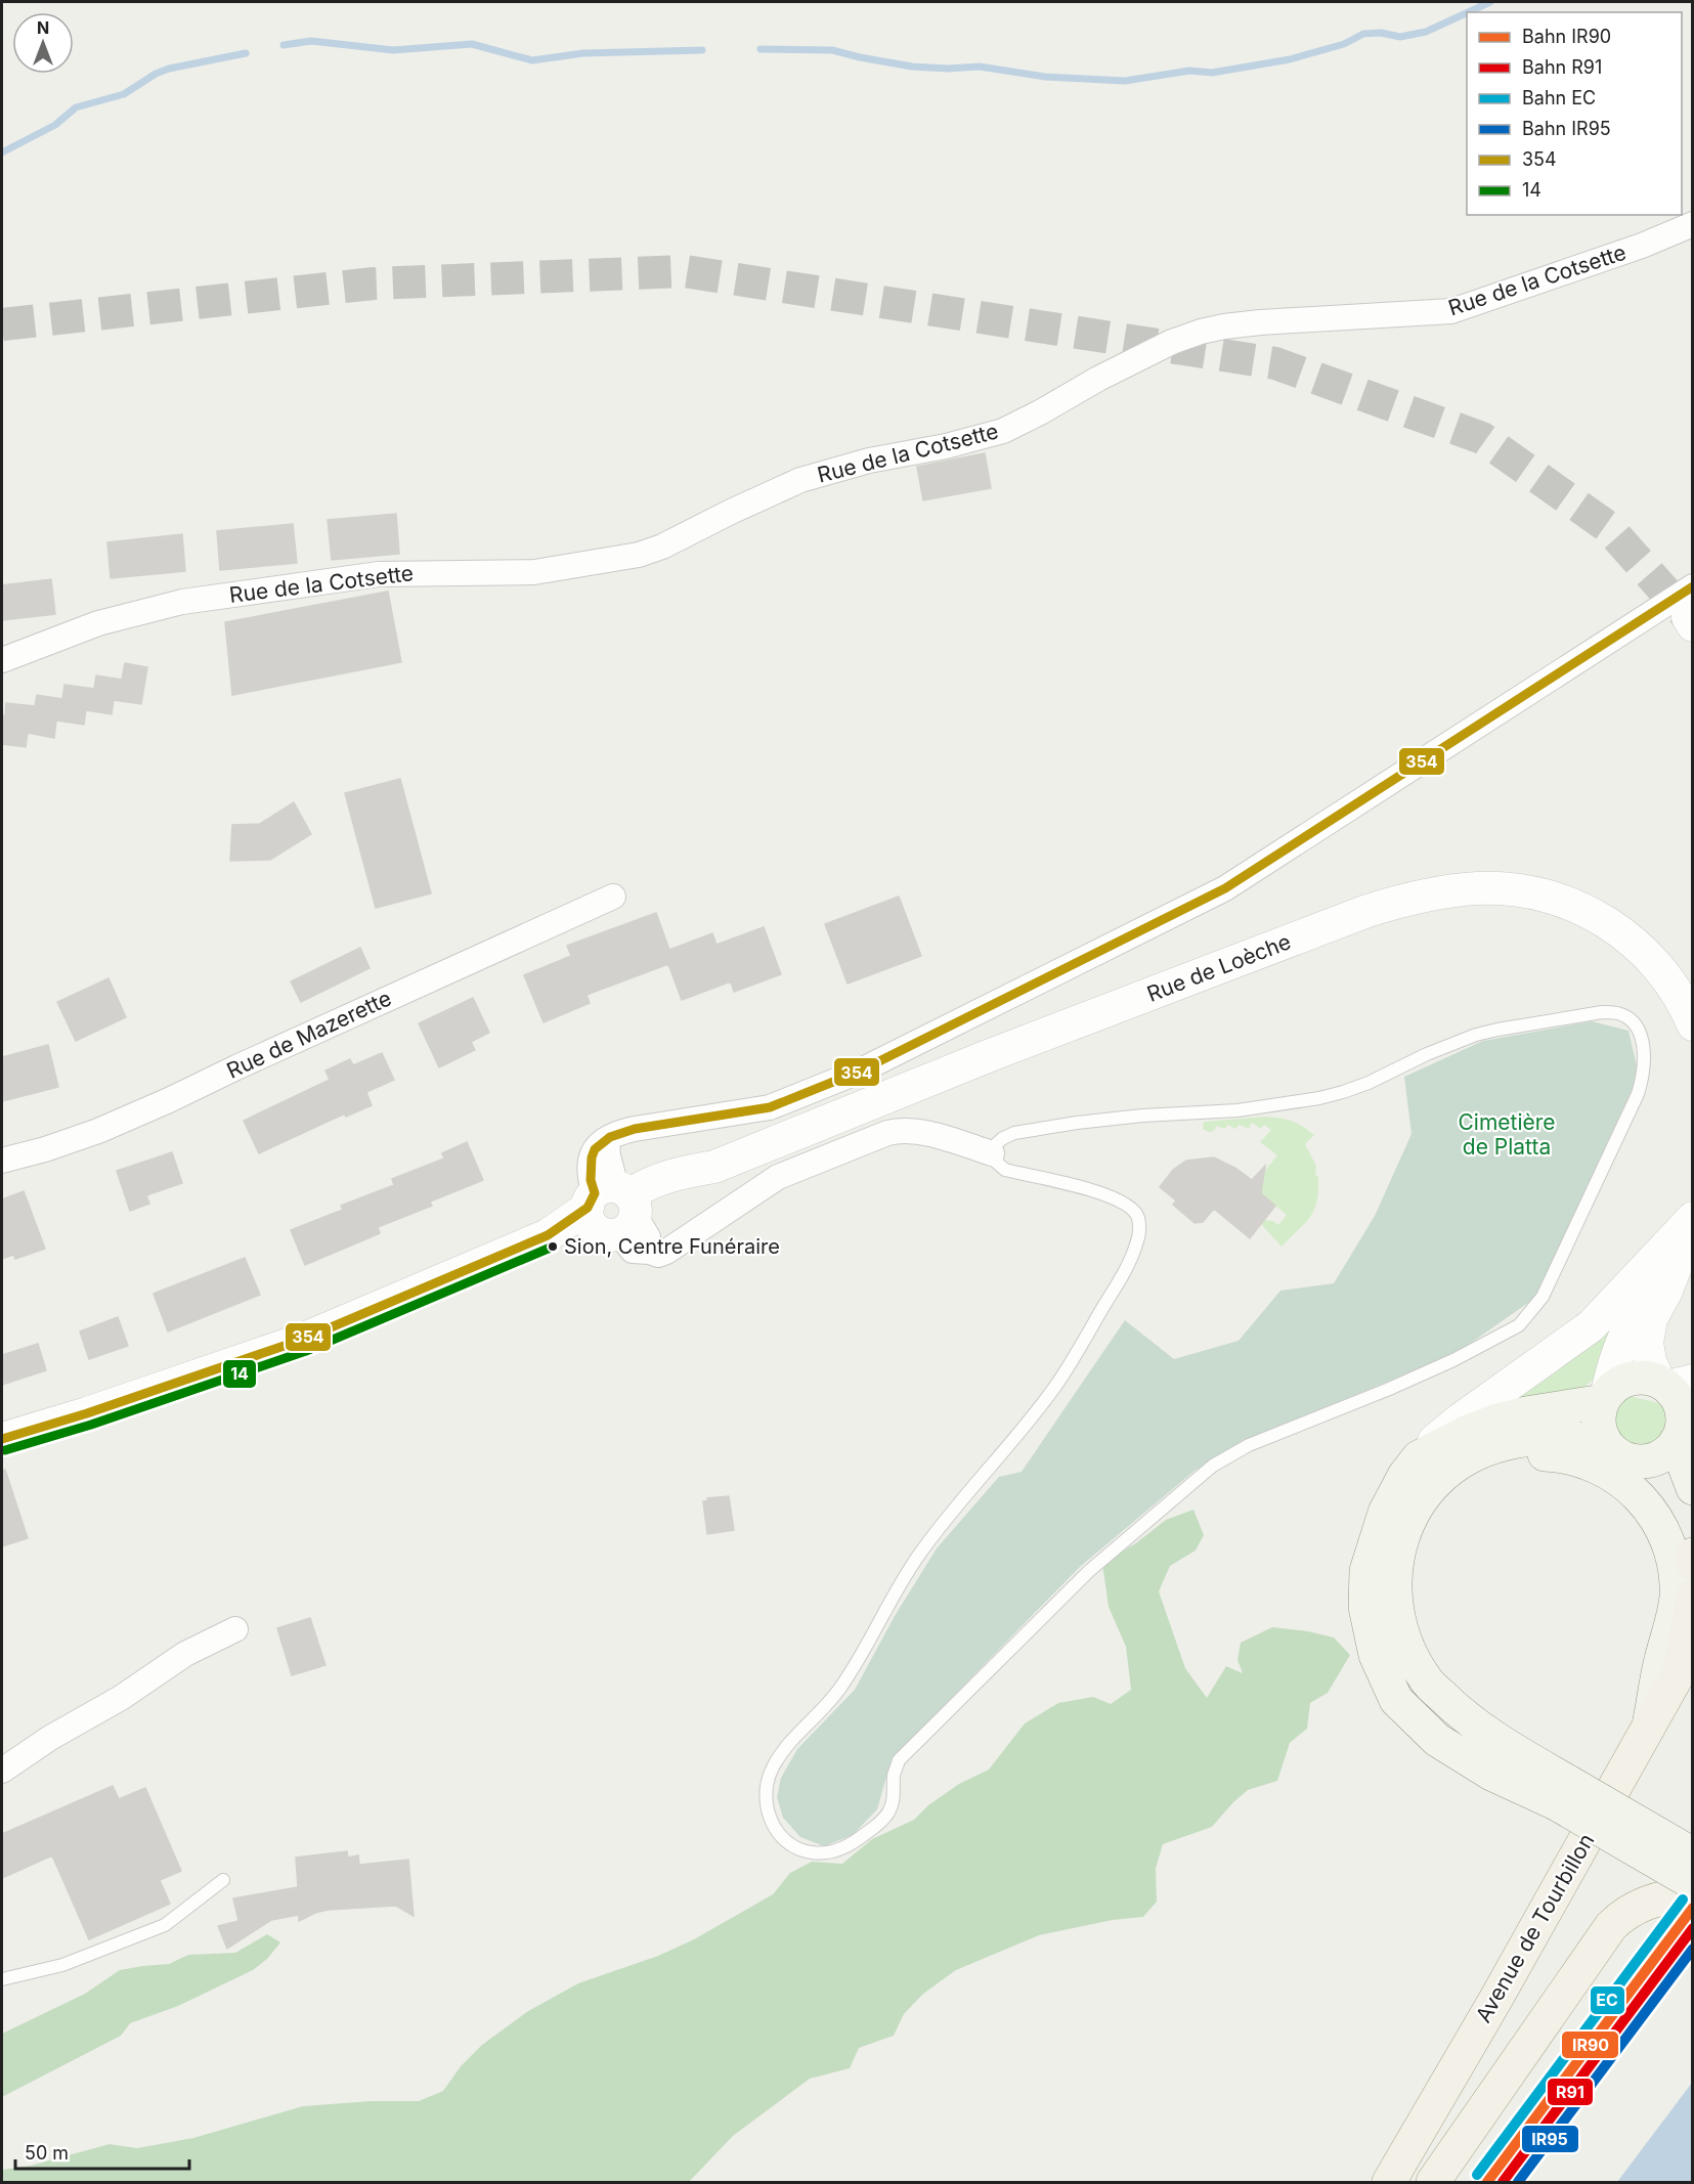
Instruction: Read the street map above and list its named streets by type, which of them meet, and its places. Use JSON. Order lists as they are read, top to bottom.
{
  "streets": {
    "main road": ["Avenue de Tourbillon"],
    "street": ["Rue de la Cotsette", "Rue de Loèche", "Rue de Mazerette"]
  },
  "parks": ["Cimetière de Platta"],
  "places": ["Sion, Centre Funéraire"],
  "lines": [
    "transit line 354",
    "transit line 14",
    "rail line EC",
    "rail line IR90",
    "rail line R91",
    "rail line IR95"
  ],
  "legend": [
    "Bahn IR90",
    "Bahn R91",
    "Bahn EC",
    "Bahn IR95",
    "354",
    "14"
  ],
  "scale_bar": "50 m",
  "north": "top"
}
